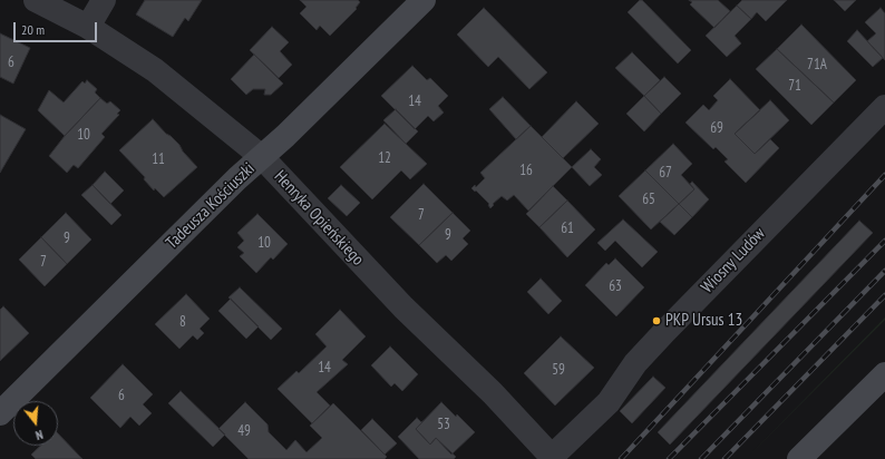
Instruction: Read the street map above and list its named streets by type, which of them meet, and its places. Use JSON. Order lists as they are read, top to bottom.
{
  "streets": {
    "street": ["Tadeusza Kościuszki", "Henryka Opieńskiego", "Wiosny Ludów"]
  },
  "crossings": [
    ["Tadeusza Kościuszki", "Henryka Opieńskiego"],
    ["Henryka Opieńskiego", "Wiosny Ludów"]
  ],
  "places": ["PKP Ursus 13"],
  "house_numbers": [
    "6",
    "71A",
    "71",
    "14",
    "69",
    "10",
    "12",
    "11",
    "16",
    "67",
    "65",
    "7",
    "61",
    "9",
    "9",
    "10",
    "7",
    "63",
    "8",
    "14",
    "59",
    "6",
    "53",
    "49"
  ],
  "scale_bar": "20 m",
  "north": "bottom"
}
